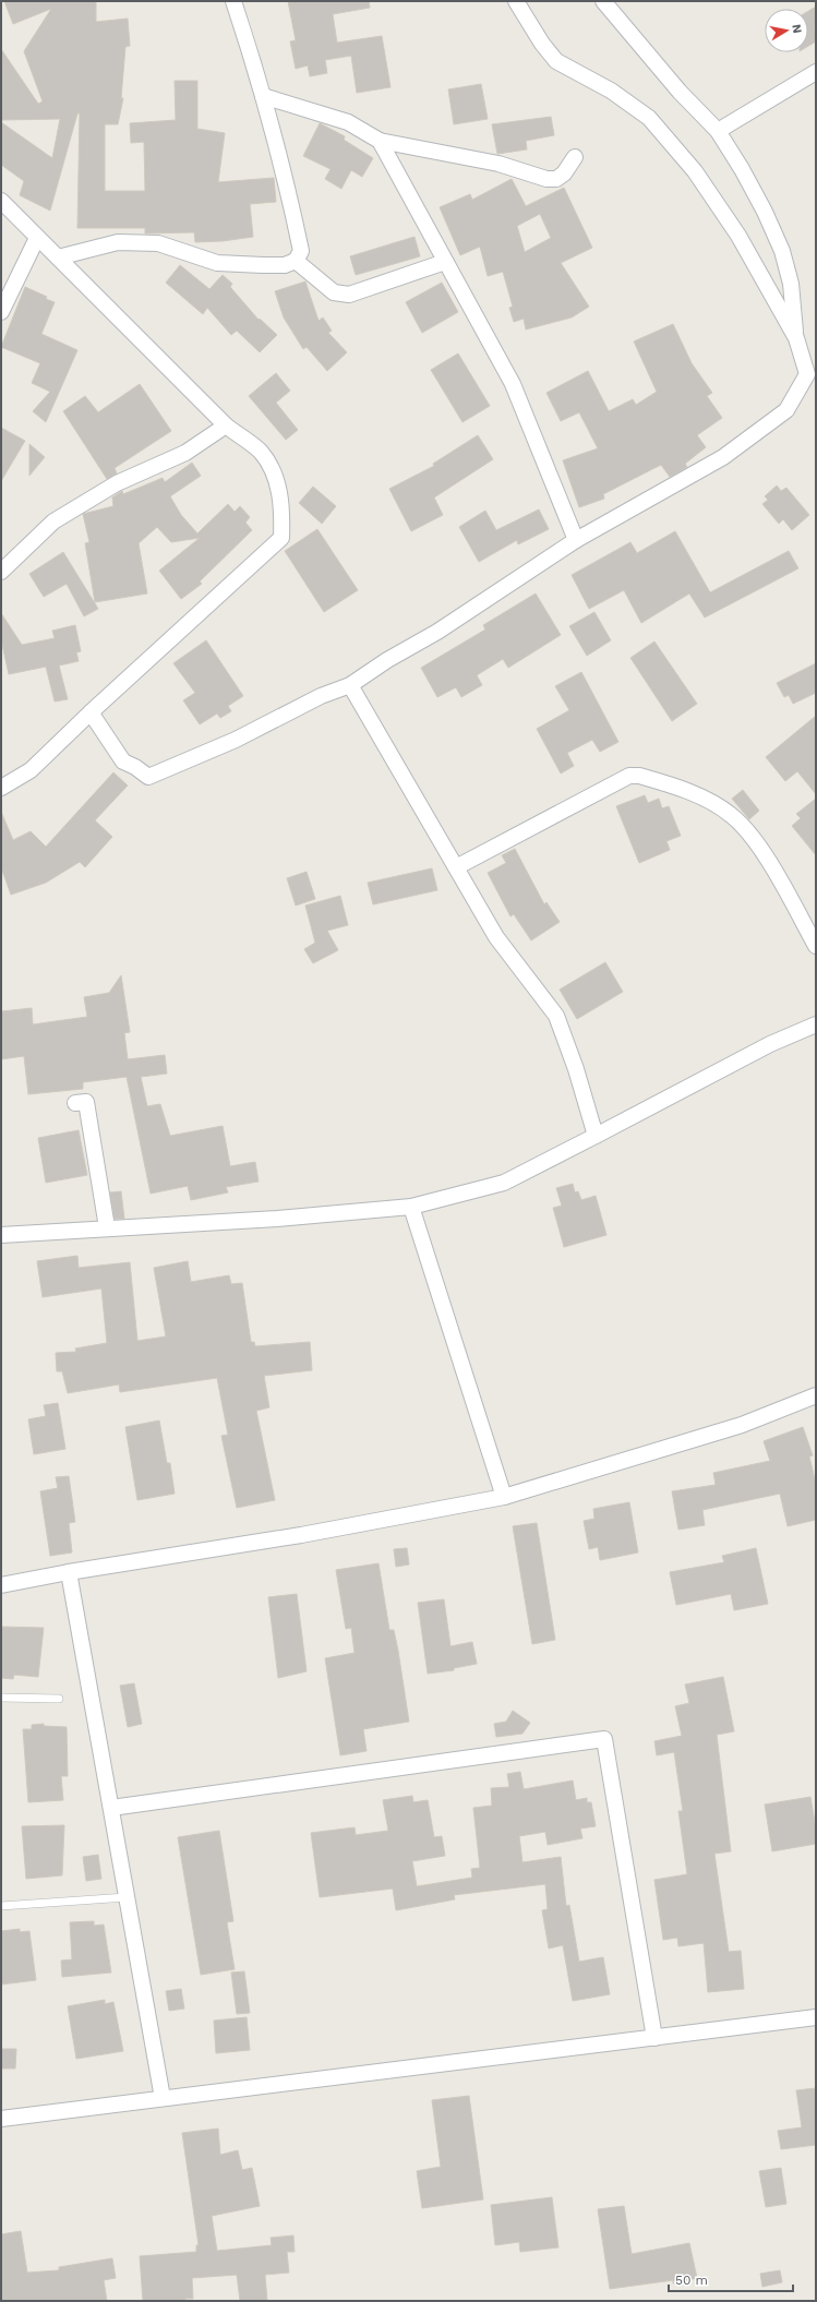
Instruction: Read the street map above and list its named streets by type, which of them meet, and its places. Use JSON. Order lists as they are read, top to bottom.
{
  "scale_bar": "50 m",
  "north": "right"
}
